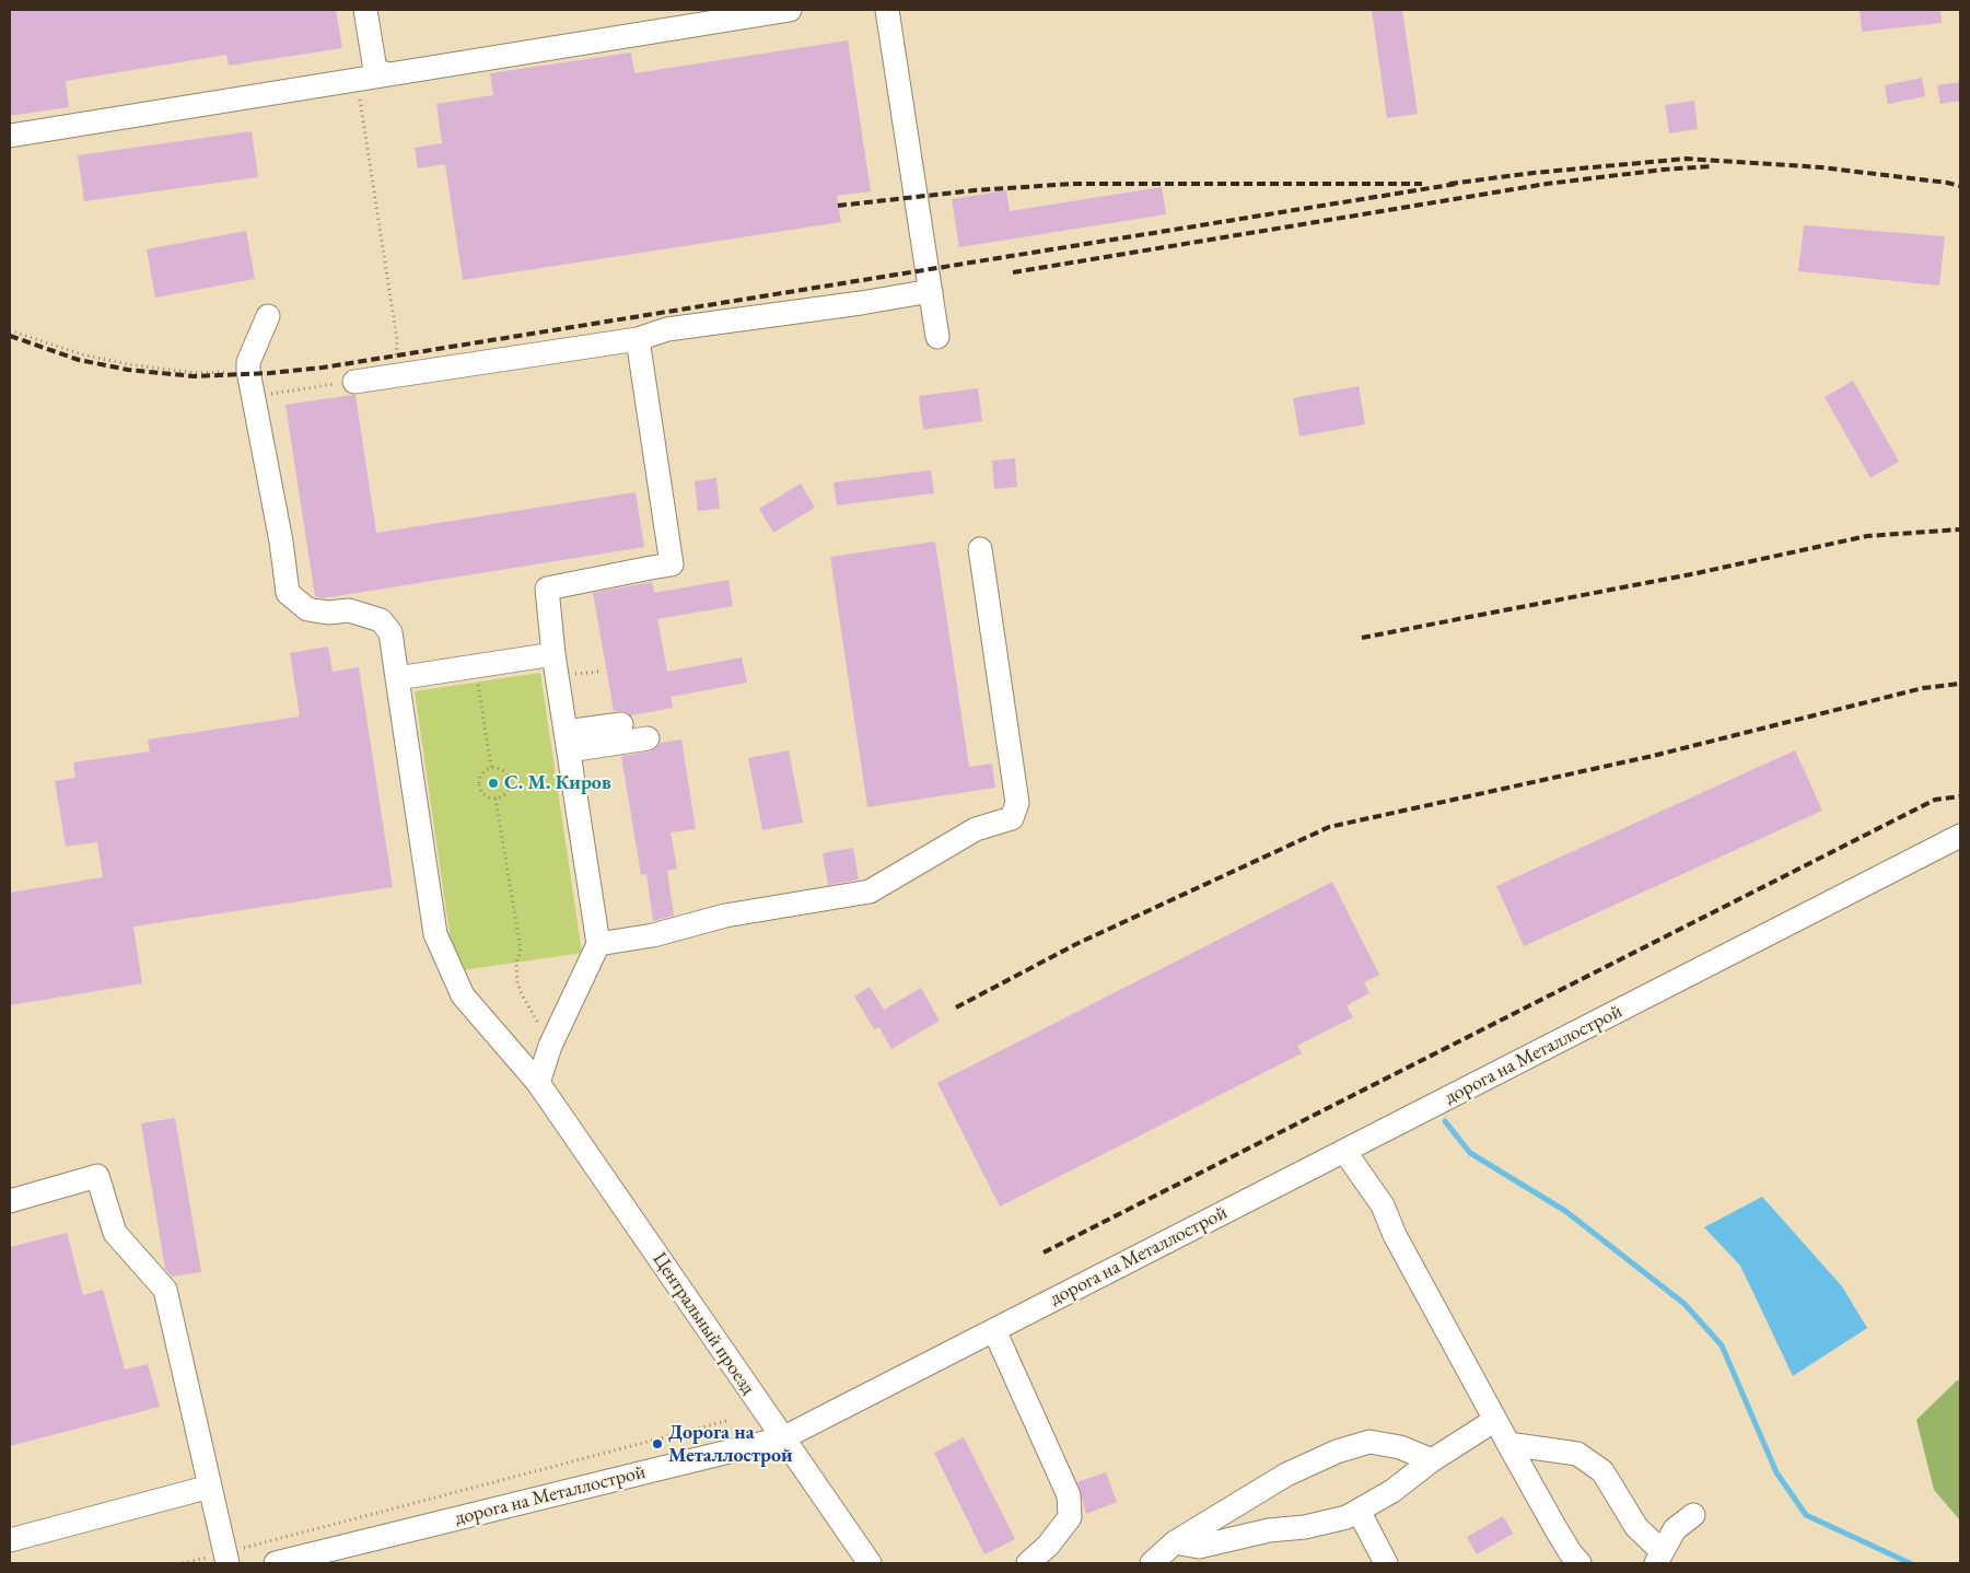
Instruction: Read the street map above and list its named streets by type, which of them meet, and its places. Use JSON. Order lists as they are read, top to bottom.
{
  "streets": {
    "street": ["дорога на Металлострой", "Центральный проезд"]
  },
  "crossings": [
    ["дорога на Металлострой", "Центральный проезд"]
  ],
  "places": ["С. М. Киров", "Дорога на Металлострой"]
}
